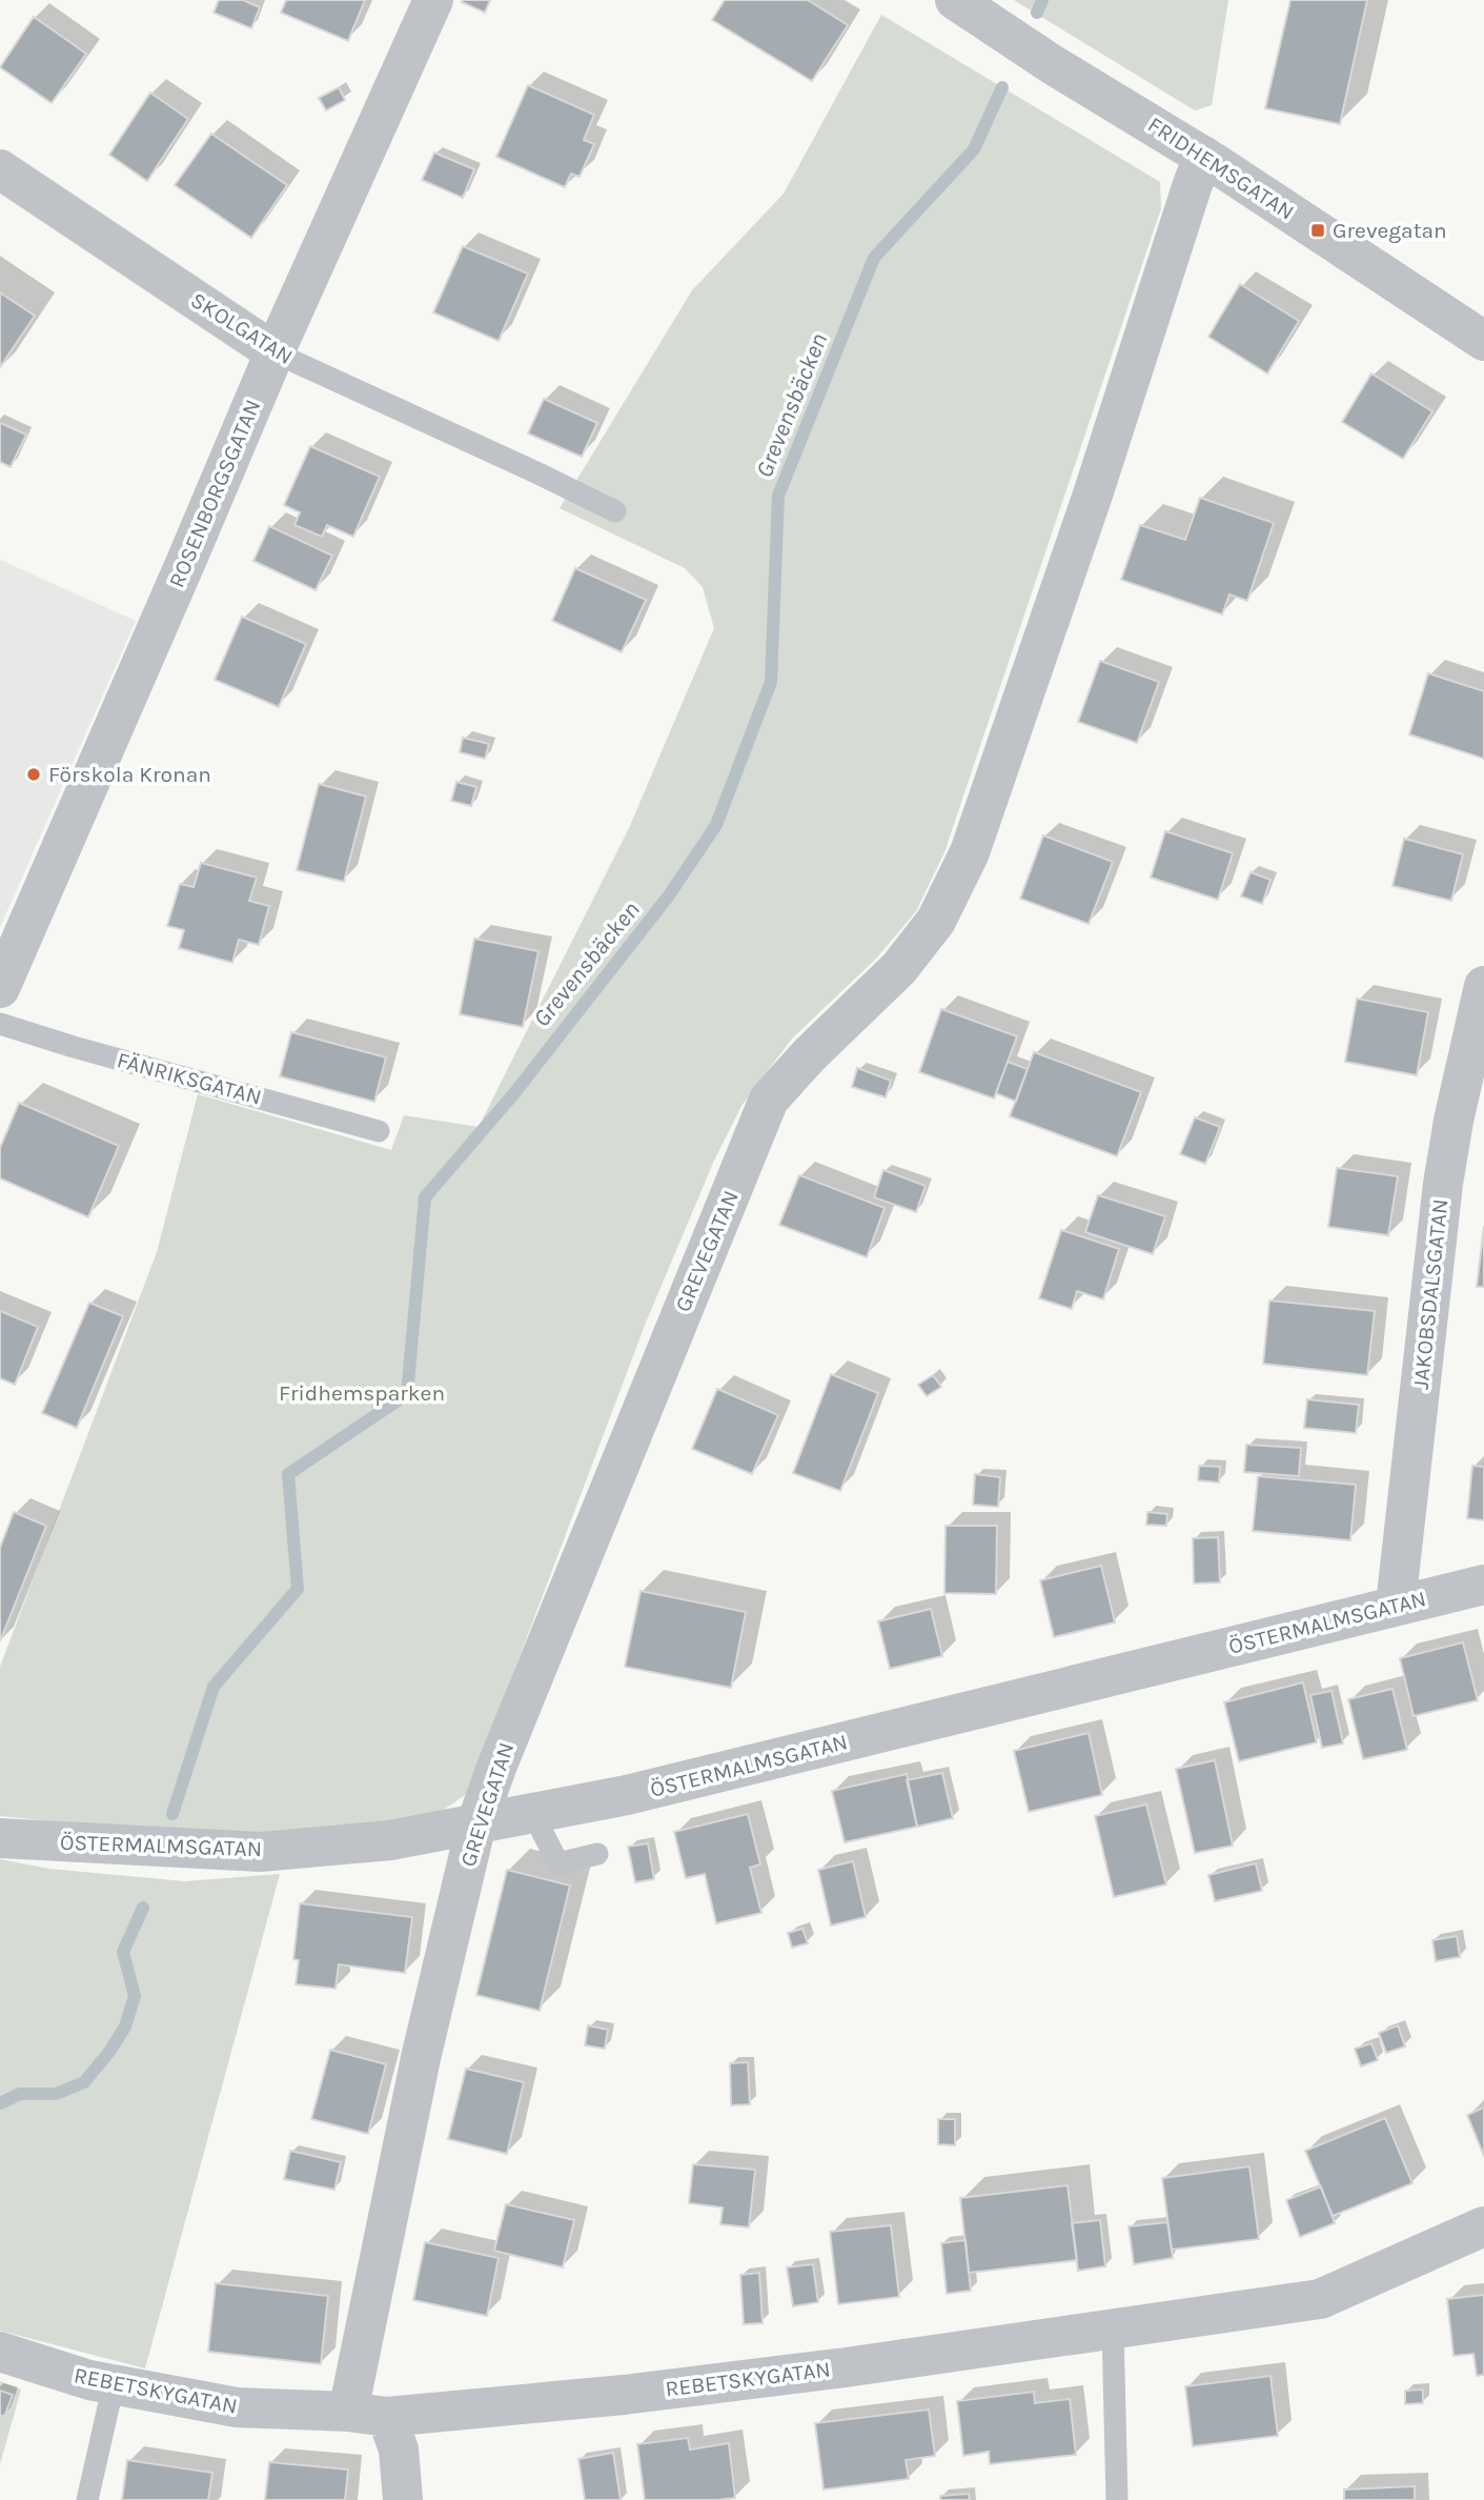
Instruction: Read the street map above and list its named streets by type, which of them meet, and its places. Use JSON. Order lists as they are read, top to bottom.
{
  "streets": {
    "street": [
      "FRIDHEMSGATAN",
      "SKOLGATAN",
      "ROSENBORGSGATAN",
      "GREVEGATAN",
      "JAKOBSDALSGATAN",
      "ÖSTERMALMSGATAN",
      "REBETSKYGATAN"
    ],
    "lane": ["FÄNRIKSGATAN"]
  },
  "crossings": [
    ["FRIDHEMSGATAN", "GREVEGATAN"],
    ["SKOLGATAN", "ROSENBORGSGATAN"],
    ["GREVEGATAN", "ÖSTERMALMSGATAN"],
    ["GREVEGATAN", "REBETSKYGATAN"],
    ["JAKOBSDALSGATAN", "ÖSTERMALMSGATAN"]
  ],
  "water": ["Grevensbäcken"],
  "parks": ["Fridhemsparken"],
  "places": {
    "transit": ["Grevegatan"],
    "other": ["Förskola Kronan"]
  }
}
